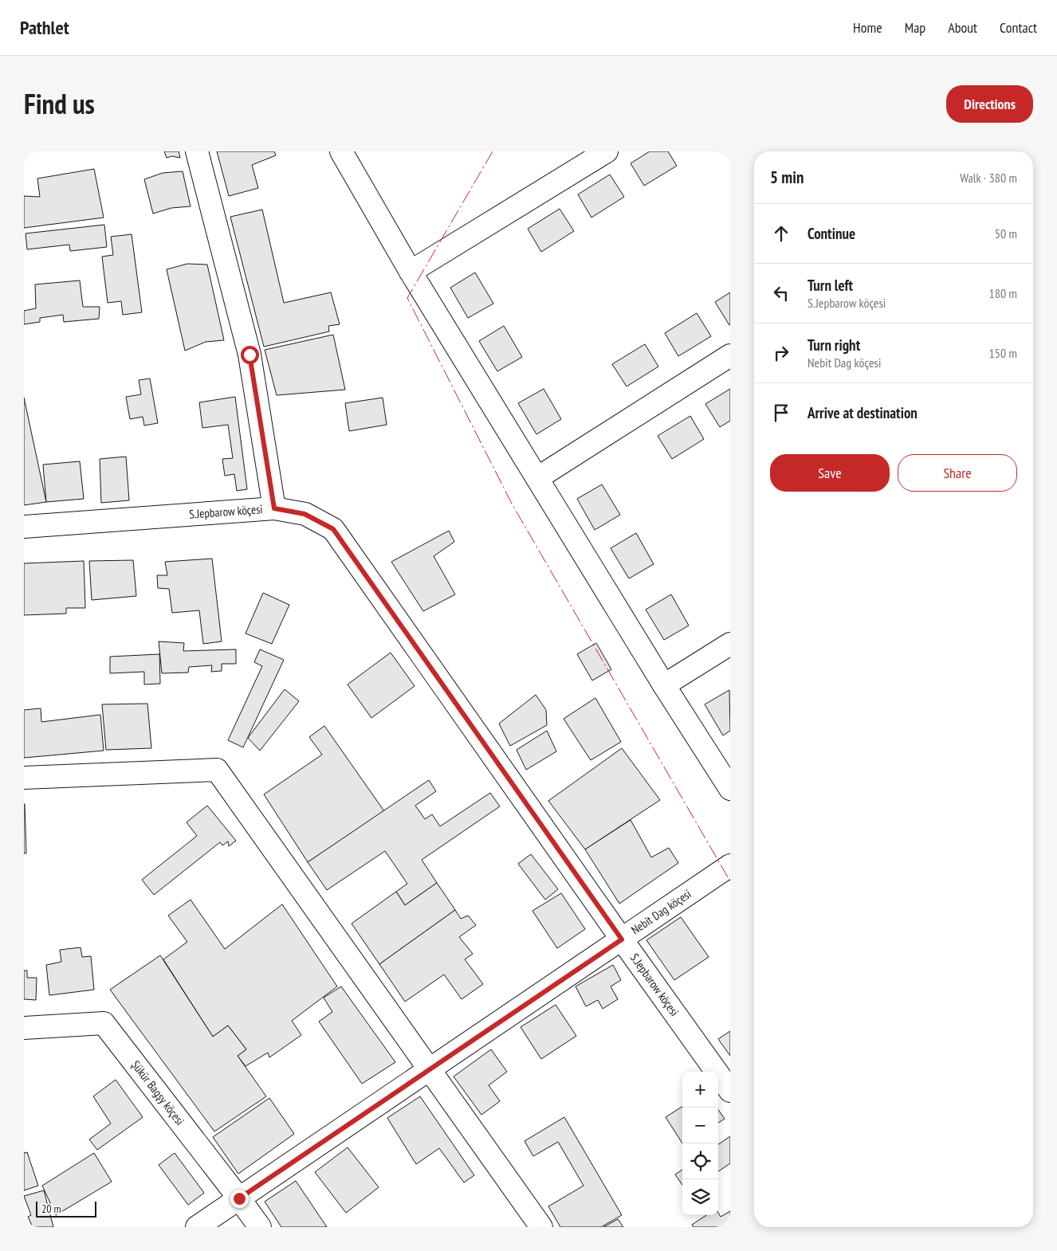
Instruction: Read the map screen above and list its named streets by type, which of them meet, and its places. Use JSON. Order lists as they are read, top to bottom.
{
  "streets": {
    "street": ["S.Jepbarow köçesi", "Nebit Dag köçesi", "Şükür Bagşy köçesi"]
  },
  "crossings": [
    ["S.Jepbarow köçesi", "Nebit Dag köçesi"],
    ["Nebit Dag köçesi", "Şükür Bagşy köçesi"]
  ],
  "scale_bar": "20 m",
  "page": {
    "header": "Pathlet",
    "nav": [
      "Home",
      "Map",
      "About",
      "Contact"
    ],
    "title": "Find us",
    "buttons": [
      "Directions",
      ["Save", "Share"]
    ],
    "heading": ["5 min", "Walk · 380 m"],
    "list": [
      ["Continue", "50 m"],
      ["Turn left", "S.Jepbarow köçesi", "180 m"],
      ["Turn right", "Nebit Dag köçesi", "150 m"],
      "Arrive at destination"
    ],
    "map_buttons": ["+", "−"],
    "scale": "20 m"
  }
}
